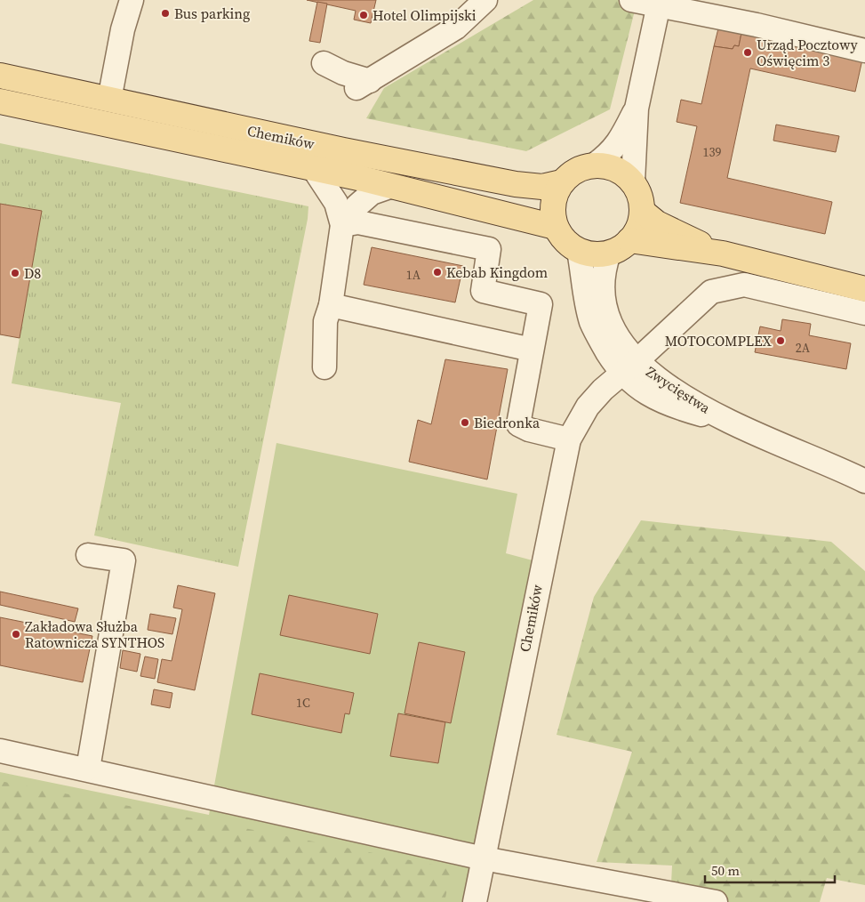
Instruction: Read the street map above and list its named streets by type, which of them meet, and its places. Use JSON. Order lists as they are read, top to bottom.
{
  "streets": {
    "main road": ["Chemików"],
    "street": ["Zwycięstwa"]
  },
  "crossings": [
    ["Chemików", "Zwycięstwa"]
  ],
  "places": [
    "Bus parking",
    "Hotel Olimpijski",
    "Urząd Pocztowy Oświęcim 3",
    "Kebab Kingdom",
    "D8",
    "MOTOCOMPLEX",
    "Biedronka",
    "Zakładowa Służba Ratownicza SYNTHOS"
  ],
  "house_numbers": [
    "139",
    "1A",
    "2A",
    "1C"
  ],
  "scale_bar": "50 m"
}
